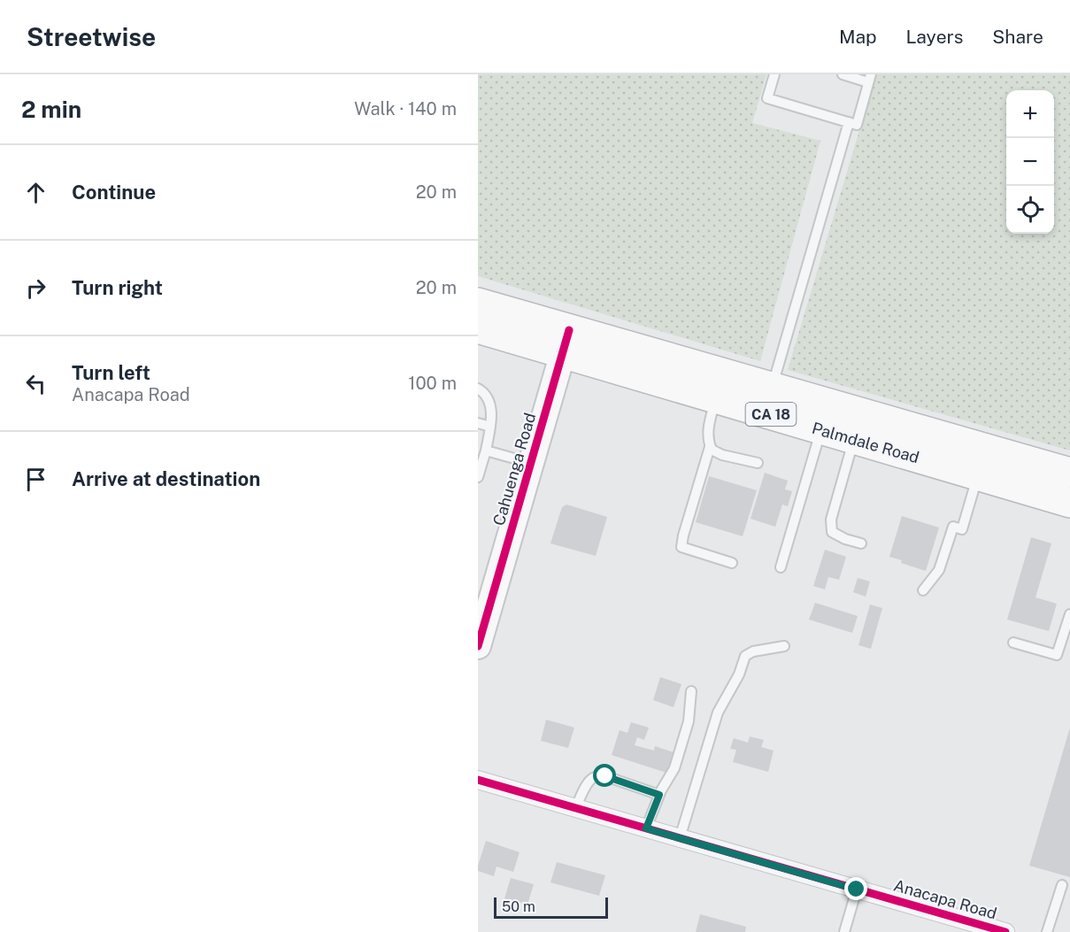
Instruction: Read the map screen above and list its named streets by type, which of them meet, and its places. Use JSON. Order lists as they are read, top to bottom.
{
  "streets": {
    "highway": ["CA 18", "Palmdale Road"],
    "street": ["Cahuenga Road", "Anacapa Road"]
  },
  "crossings": [
    ["Palmdale Road", "Cahuenga Road"]
  ],
  "scale_bar": "50 m",
  "page": {
    "header": "Streetwise",
    "nav": ["Map", "Layers", "Share"],
    "heading": ["2 min", "Walk · 140 m"],
    "map_buttons": ["+", "−"],
    "list": [
      ["Continue", "20 m"],
      ["Turn right", "20 m"],
      ["Turn left", "Anacapa Road", "100 m"],
      "Arrive at destination"
    ],
    "scale": "50 m"
  }
}
